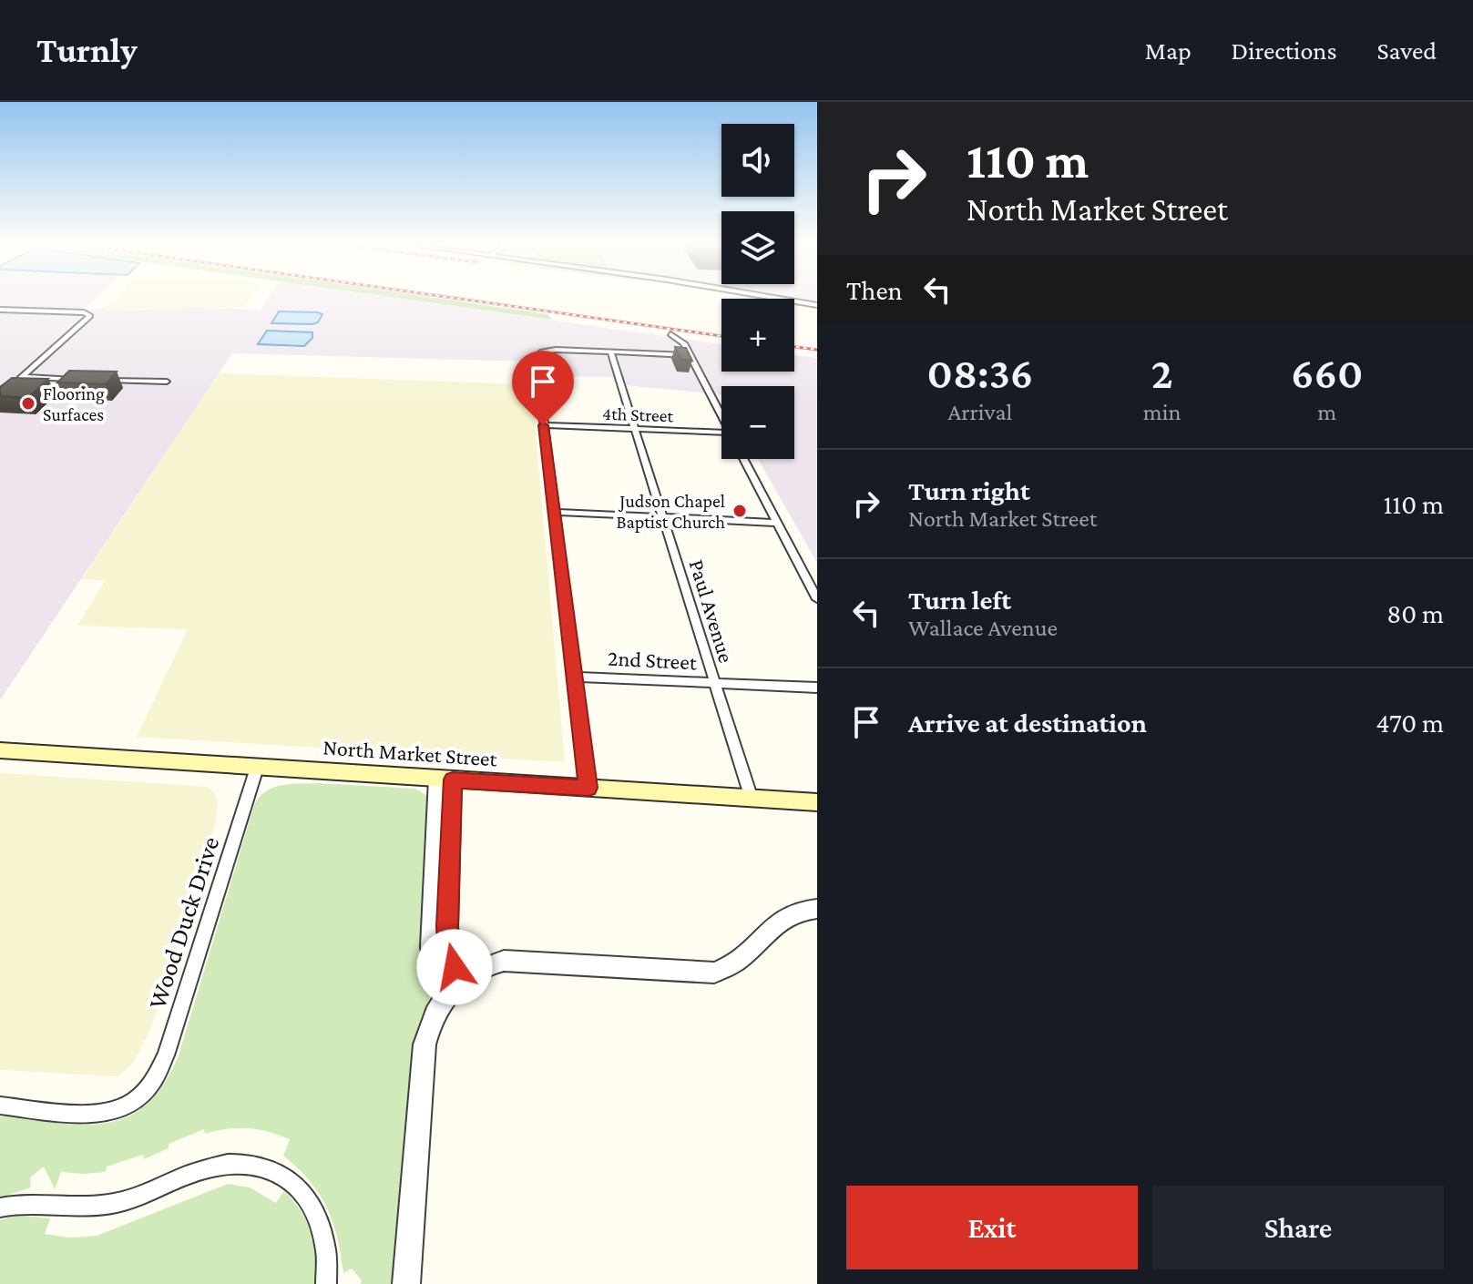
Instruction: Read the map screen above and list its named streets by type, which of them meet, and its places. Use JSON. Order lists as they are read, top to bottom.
{
  "streets": {
    "main road": ["North Market Street"],
    "street": [
      "4th Street",
      "Paul Avenue",
      "2nd Street",
      "Wood Duck Drive"
    ]
  },
  "crossings": [
    ["4th Street", "Paul Avenue"],
    ["Paul Avenue", "2nd Street"],
    ["Paul Avenue", "North Market Street"],
    ["North Market Street", "Wood Duck Drive"]
  ],
  "places": ["Flooring Surfaces", "Judson Chapel Baptist Church"],
  "page": {
    "header": "Turnly",
    "nav": ["Map", "Directions", "Saved"],
    "turn": ["110 m", "North Market Street"],
    "map_buttons": ["+", "−"],
    "then": "Then",
    "eta": [
      "08:36",
      "Arrival",
      "2",
      "min",
      "660",
      "m"
    ],
    "list": [
      {
        "name": "Turn right",
        "note": "North Market Street",
        "value": "110 m"
      },
      {
        "name": "Turn left",
        "note": "Wallace Avenue",
        "value": "80 m"
      },
      {
        "name": "Arrive at destination",
        "value": "470 m"
      }
    ],
    "buttons": ["Exit", "Share"]
  }
}
